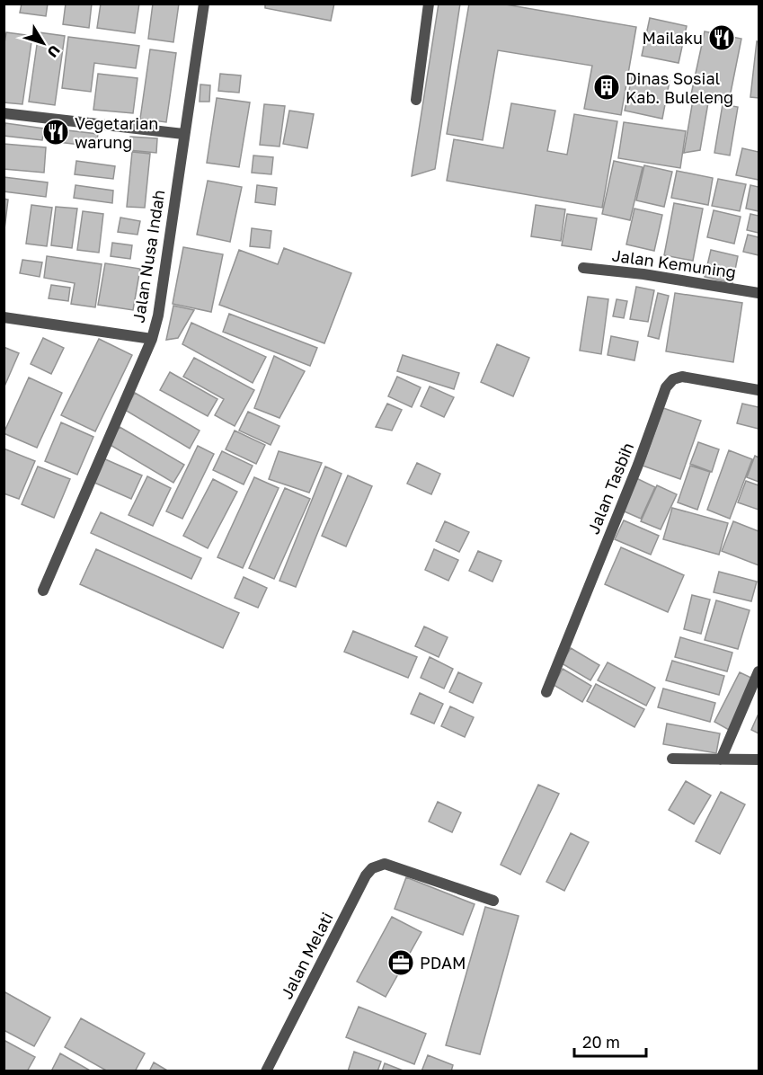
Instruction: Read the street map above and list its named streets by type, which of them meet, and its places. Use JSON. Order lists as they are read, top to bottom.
{
  "streets": {
    "street": [
      "Jalan Nusa Indah",
      "Jalan Kemuning",
      "Jalan Tasbih",
      "Jalan Melati"
    ]
  },
  "places": {
    "restaurant": ["Mailaku", "Vegetarian warung"],
    "building": ["Dinas Sosial Kab. Buleleng"],
    "office": ["PDAM"]
  },
  "scale_bar": "20 m",
  "north": "bottom right"
}
